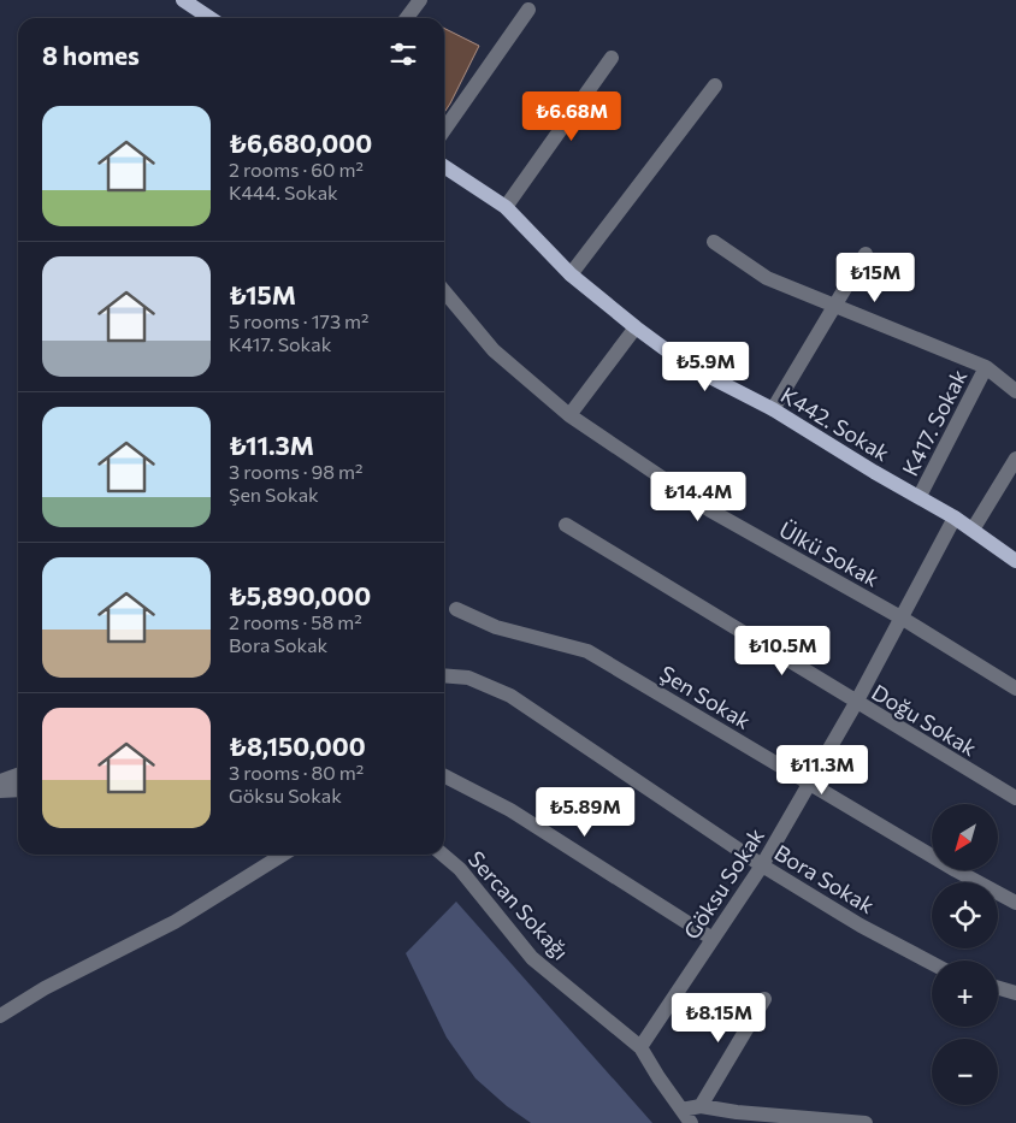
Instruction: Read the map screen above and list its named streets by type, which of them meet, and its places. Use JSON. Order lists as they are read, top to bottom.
{
  "streets": {
    "main road": ["K442. Sokak"],
    "street": [
      "K417. Sokak",
      "Ülkü Sokak",
      "Şen Sokak",
      "Doğu Sokak",
      "Bora Sokak",
      "Göksu Sokak",
      "Sercan Sokağı"
    ]
  },
  "crossings": [
    ["K417. Sokak", "K442. Sokak"],
    ["K442. Sokak", "Göksu Sokak"],
    ["Ülkü Sokak", "Göksu Sokak"],
    ["Şen Sokak", "Göksu Sokak"],
    ["Doğu Sokak", "Göksu Sokak"],
    ["Bora Sokak", "Göksu Sokak"],
    ["Göksu Sokak", "Sercan Sokağı"]
  ],
  "north": "bottom left",
  "page": {
    "heading": "8 homes",
    "list": [
      {
        "name": "₺6,680,000",
        "note": "2 rooms · 60 m² · K444. Sokak"
      },
      {
        "name": "₺15M",
        "note": "5 rooms · 173 m² · K417. Sokak"
      },
      {
        "name": "₺11.3M",
        "note": "3 rooms · 98 m² · Şen Sokak"
      },
      {
        "name": "₺5,890,000",
        "note": "2 rooms · 58 m² · Bora Sokak"
      },
      {
        "name": "₺8,150,000",
        "note": "3 rooms · 80 m² · Göksu Sokak"
      }
    ],
    "price": [
      "₺6.68M",
      "₺15M",
      "₺5.9M",
      "₺14.4M",
      "₺10.5M",
      "₺11.3M",
      "₺5.89M",
      "₺8.15M"
    ],
    "map_buttons": ["+", "−"]
  }
}
